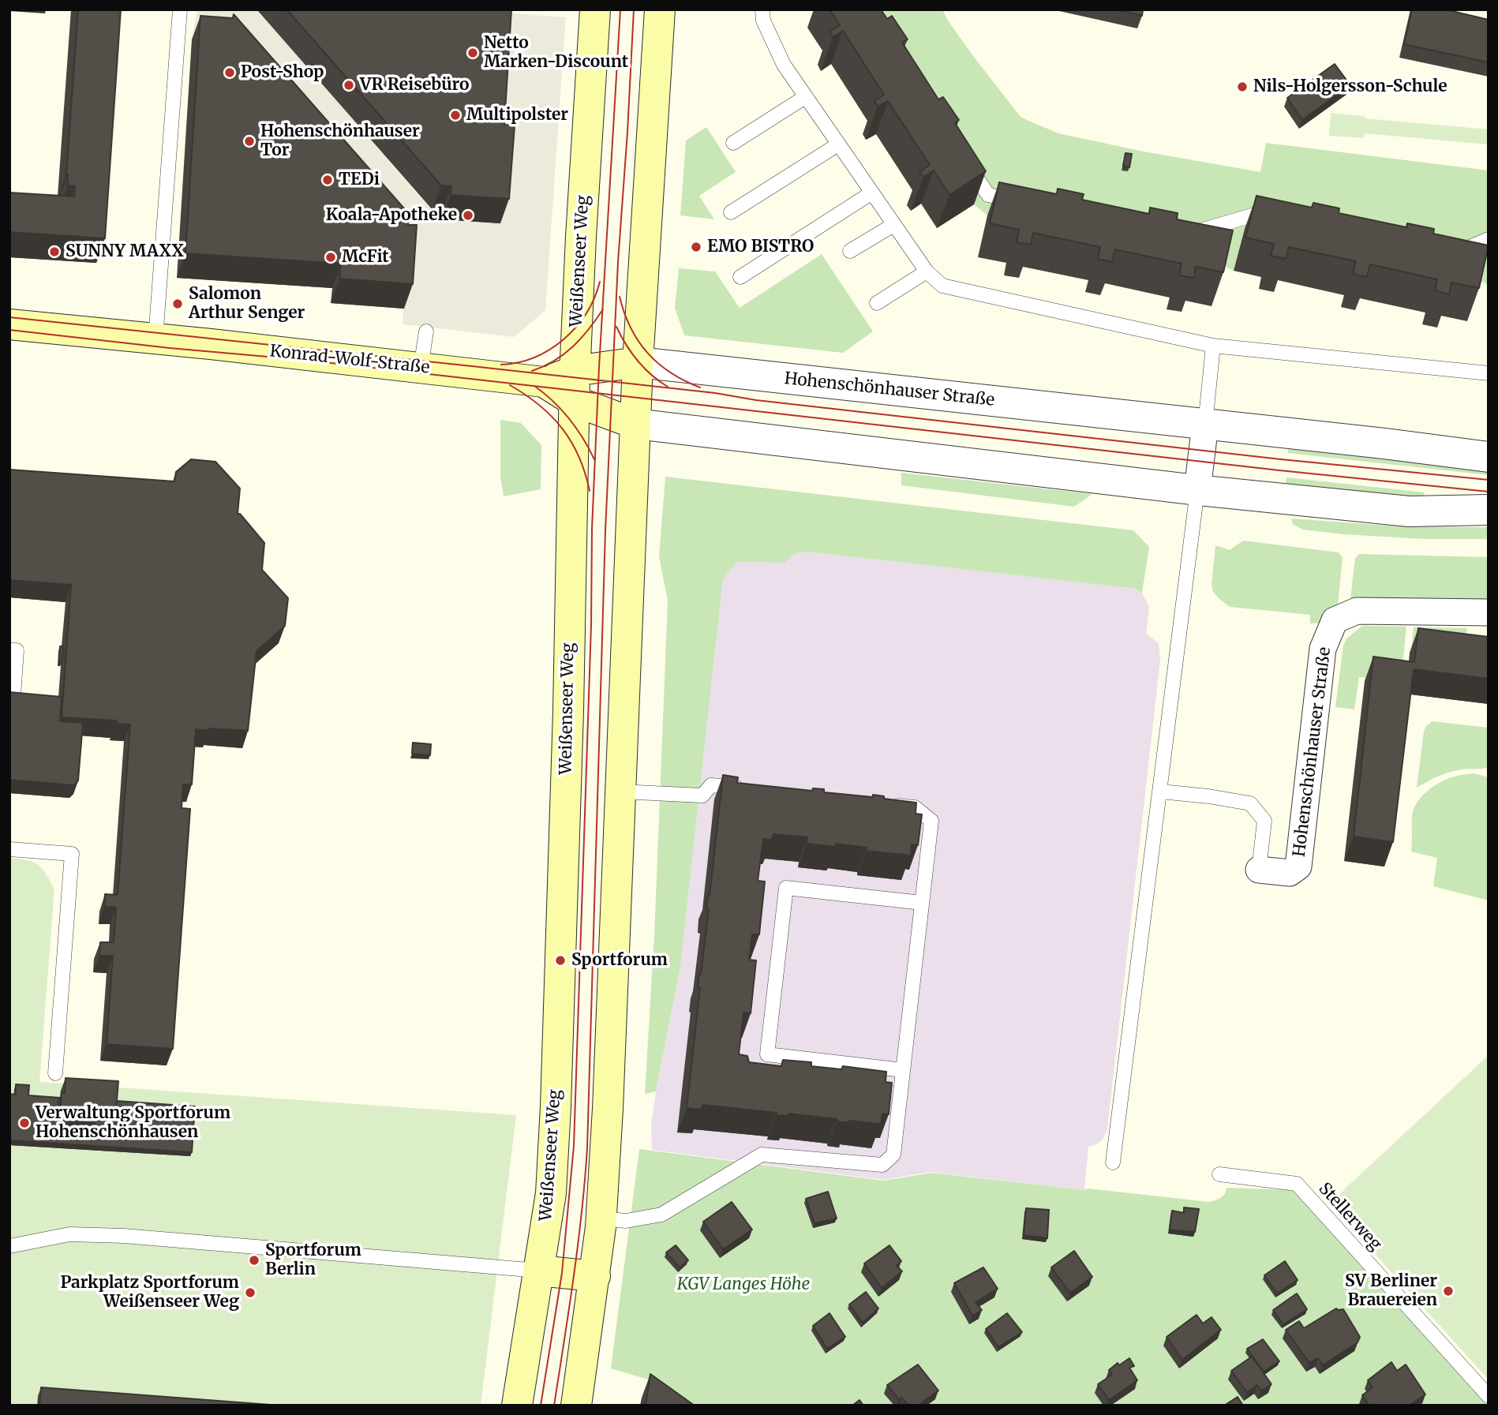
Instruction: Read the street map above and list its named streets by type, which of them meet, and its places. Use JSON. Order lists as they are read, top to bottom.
{
  "streets": {
    "main road": ["Weißenseer Weg", "Konrad-Wolf-Straße", "Hohenschönhauser Straße"],
    "lane": ["Stellerweg"]
  },
  "crossings": [
    ["Weißenseer Weg", "Konrad-Wolf-Straße"],
    ["Weißenseer Weg", "Hohenschönhauser Straße"],
    ["Konrad-Wolf-Straße", "Hohenschönhauser Straße"]
  ],
  "parks": ["KGV Langes Höhe"],
  "places": [
    "Netto Marken-Discount",
    "Post-Shop",
    "VR Reisebüro",
    "Nils-Holgersson-Schule",
    "Multipolster",
    "Hohenschönhauser Tor",
    "TEDi",
    "Koala-Apotheke",
    "EMO BISTRO",
    "SUNNY MAXX",
    "McFit",
    "Salomon Arthur Senger",
    "Sportforum",
    "Verwaltung Sportforum Hohenschönhausen",
    "Sportforum Berlin",
    "SV Berliner Brauereien",
    "Parkplatz Sportforum Weißenseer Weg"
  ]
}
